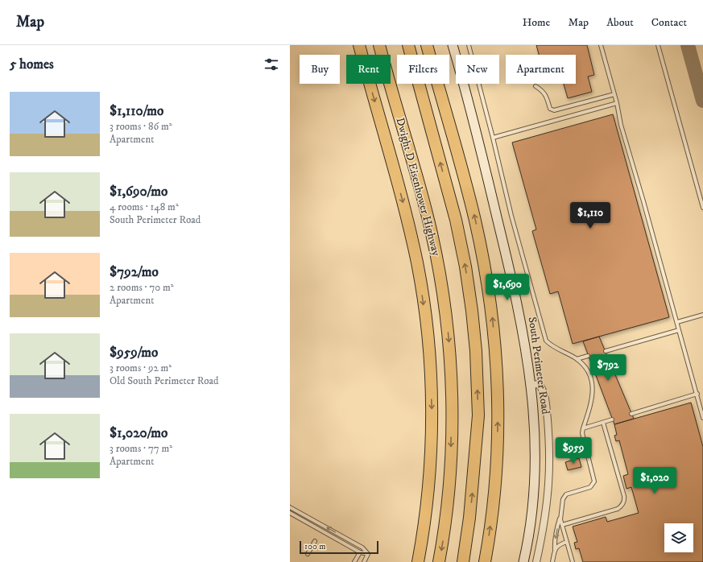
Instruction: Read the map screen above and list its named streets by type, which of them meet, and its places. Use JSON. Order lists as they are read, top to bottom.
{
  "streets": {
    "highway": ["Dwight D Eisenhower Highway"],
    "street": ["South Perimeter Road"]
  },
  "scale_bar": "100 m",
  "page": {
    "header": "Map",
    "nav": [
      "Home",
      "Map",
      "About",
      "Contact"
    ],
    "heading": "5 homes",
    "chip": [
      "Buy",
      "Rent",
      "Filters",
      "New",
      "Apartment"
    ],
    "list": [
      {
        "name": "$1,110/mo",
        "note": "3 rooms · 86 m² · Apartment"
      },
      {
        "name": "$1,690/mo",
        "note": "4 rooms · 148 m² · South Perimeter Road"
      },
      {
        "name": "$792/mo",
        "note": "2 rooms · 70 m² · Apartment"
      },
      {
        "name": "$959/mo",
        "note": "3 rooms · 92 m² · Old South Perimeter Road"
      },
      {
        "name": "$1,020/mo",
        "note": "3 rooms · 77 m² · Apartment"
      }
    ],
    "price": [
      "$1,110",
      "$1,690",
      "$792",
      "$959",
      "$1,020"
    ],
    "scale": "100 m"
  }
}
